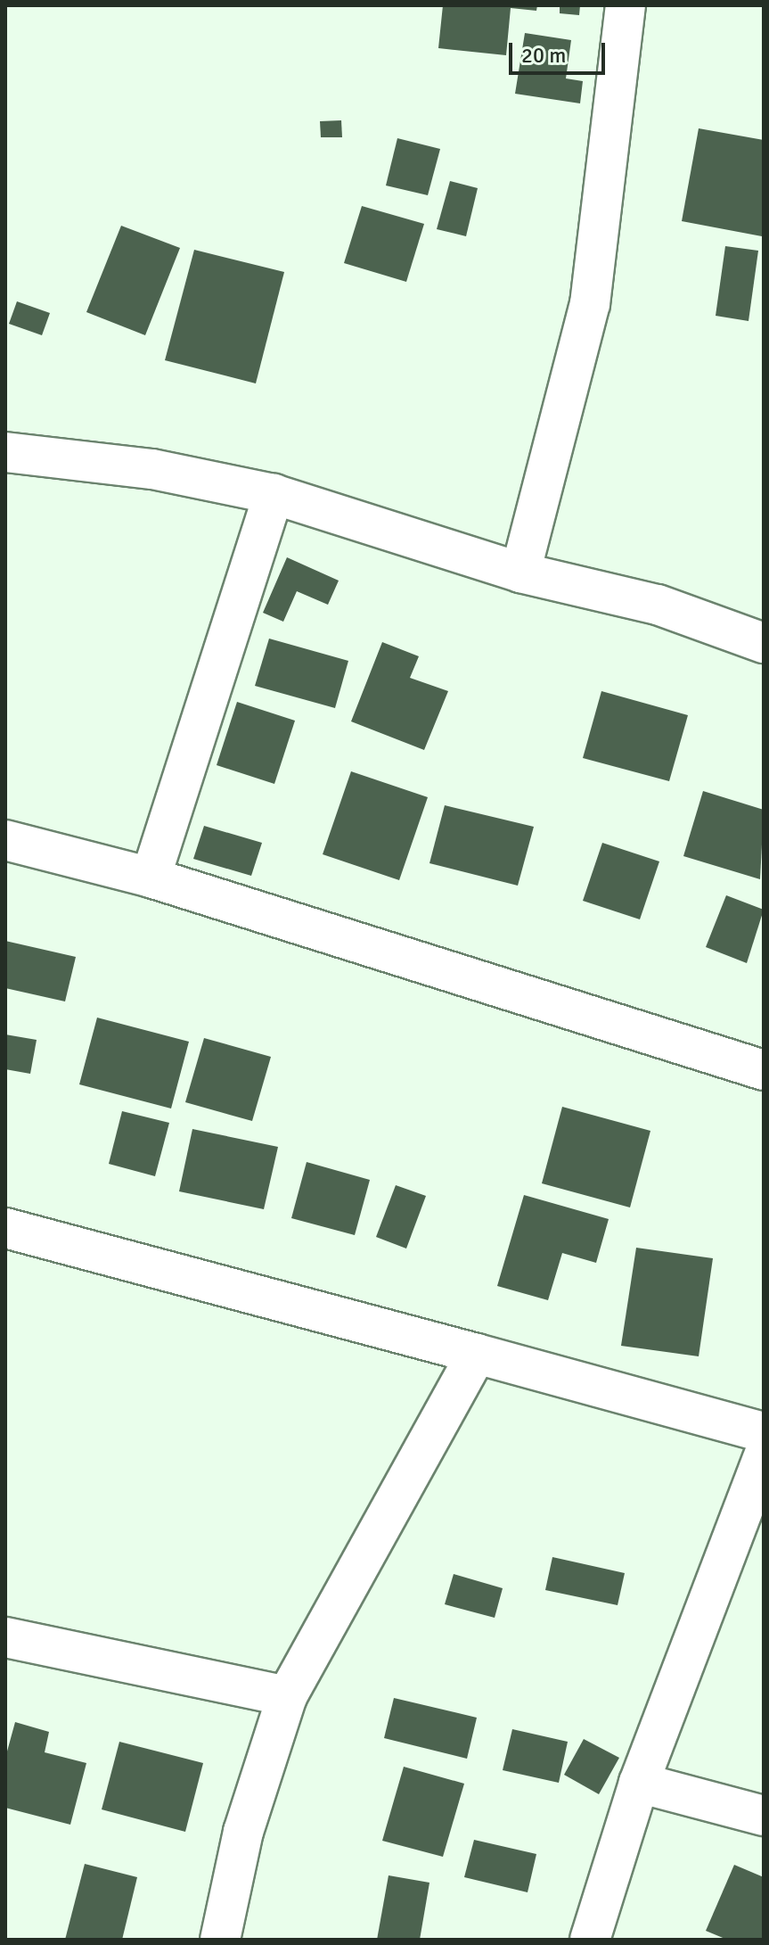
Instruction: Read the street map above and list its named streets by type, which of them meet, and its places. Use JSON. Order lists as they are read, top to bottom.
{
  "scale_bar": "20 m"
}
